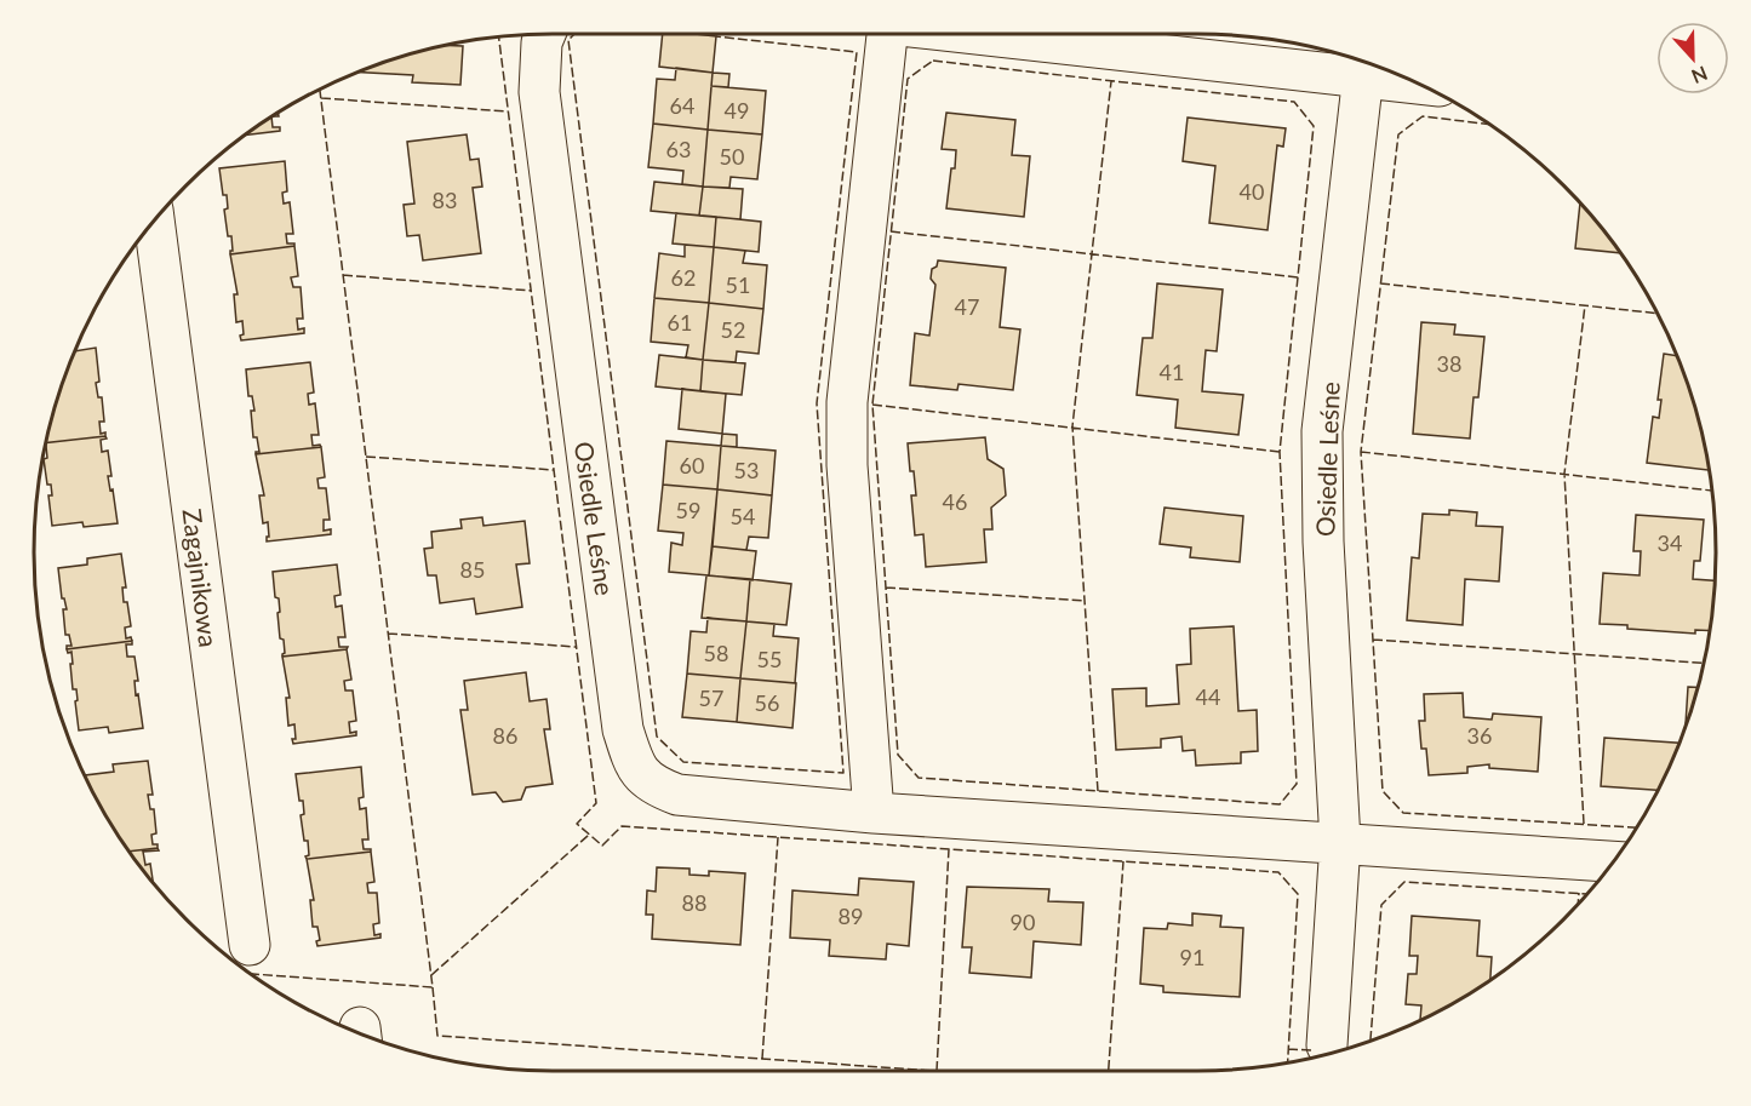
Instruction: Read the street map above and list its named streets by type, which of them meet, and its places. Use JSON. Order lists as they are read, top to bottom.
{
  "streets": {
    "street": ["Osiedle Leśne", "Zagajnikowa"]
  },
  "house_numbers": [
    "64",
    "49",
    "63",
    "50",
    "40",
    "83",
    "62",
    "51",
    "47",
    "61",
    "52",
    "38",
    "41",
    "60",
    "53",
    "46",
    "59",
    "54",
    "34",
    "85",
    "58",
    "55",
    "44",
    "57",
    "56",
    "86",
    "36",
    "88",
    "89",
    "90",
    "91"
  ],
  "north": "bottom"
}
